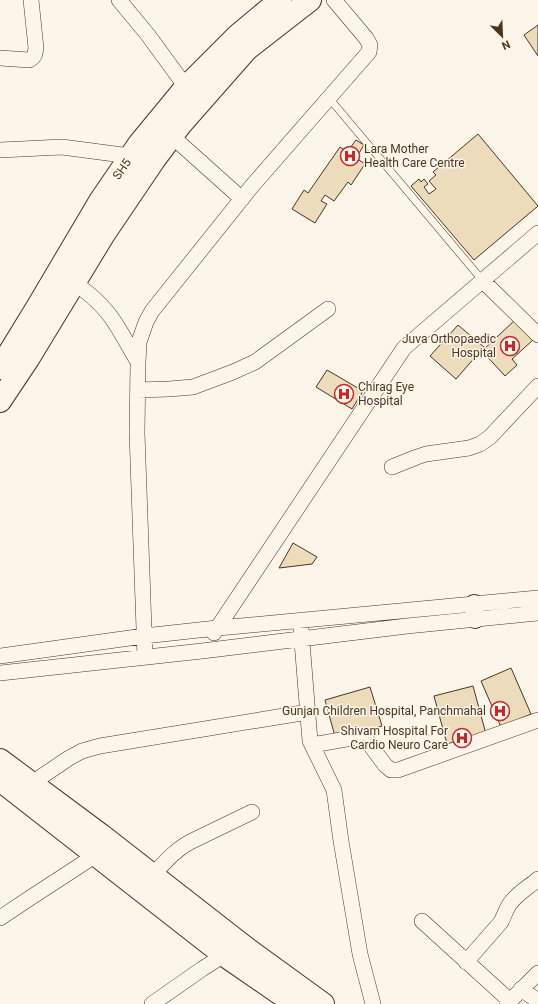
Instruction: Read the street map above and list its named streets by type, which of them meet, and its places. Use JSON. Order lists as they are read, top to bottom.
{
  "streets": {
    "main road": ["SH5"]
  },
  "places": {
    "hospital": [
      "Lara Mother Health Care Centre",
      "Juva Orthopaedic Hospital",
      "Chirag Eye Hospital",
      "Gunjan Children Hospital, Panchmahal",
      "Shivam Hospital For Cardio Neuro Care"
    ]
  },
  "north": "bottom right"
}
